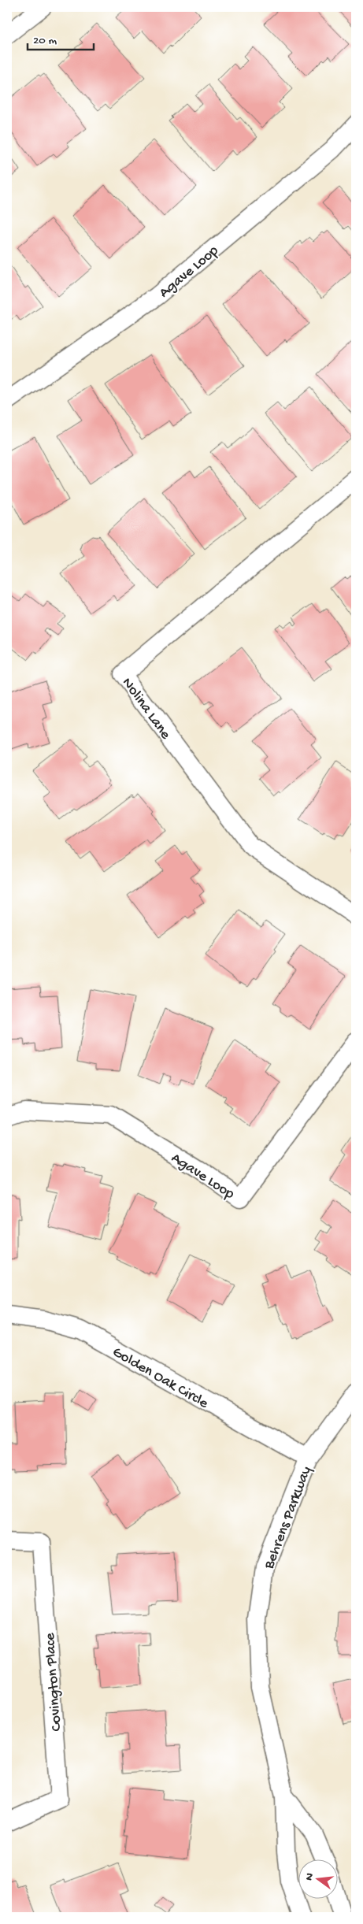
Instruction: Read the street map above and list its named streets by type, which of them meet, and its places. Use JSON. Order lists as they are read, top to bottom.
{
  "streets": {
    "street": [
      "Agave Loop",
      "Nolina Lane",
      "Golden Oak Circle",
      "Behrens Parkway",
      "Covington Place"
    ]
  },
  "crossings": [
    ["Golden Oak Circle", "Behrens Parkway"]
  ],
  "scale_bar": "20 m",
  "north": "left"
}
